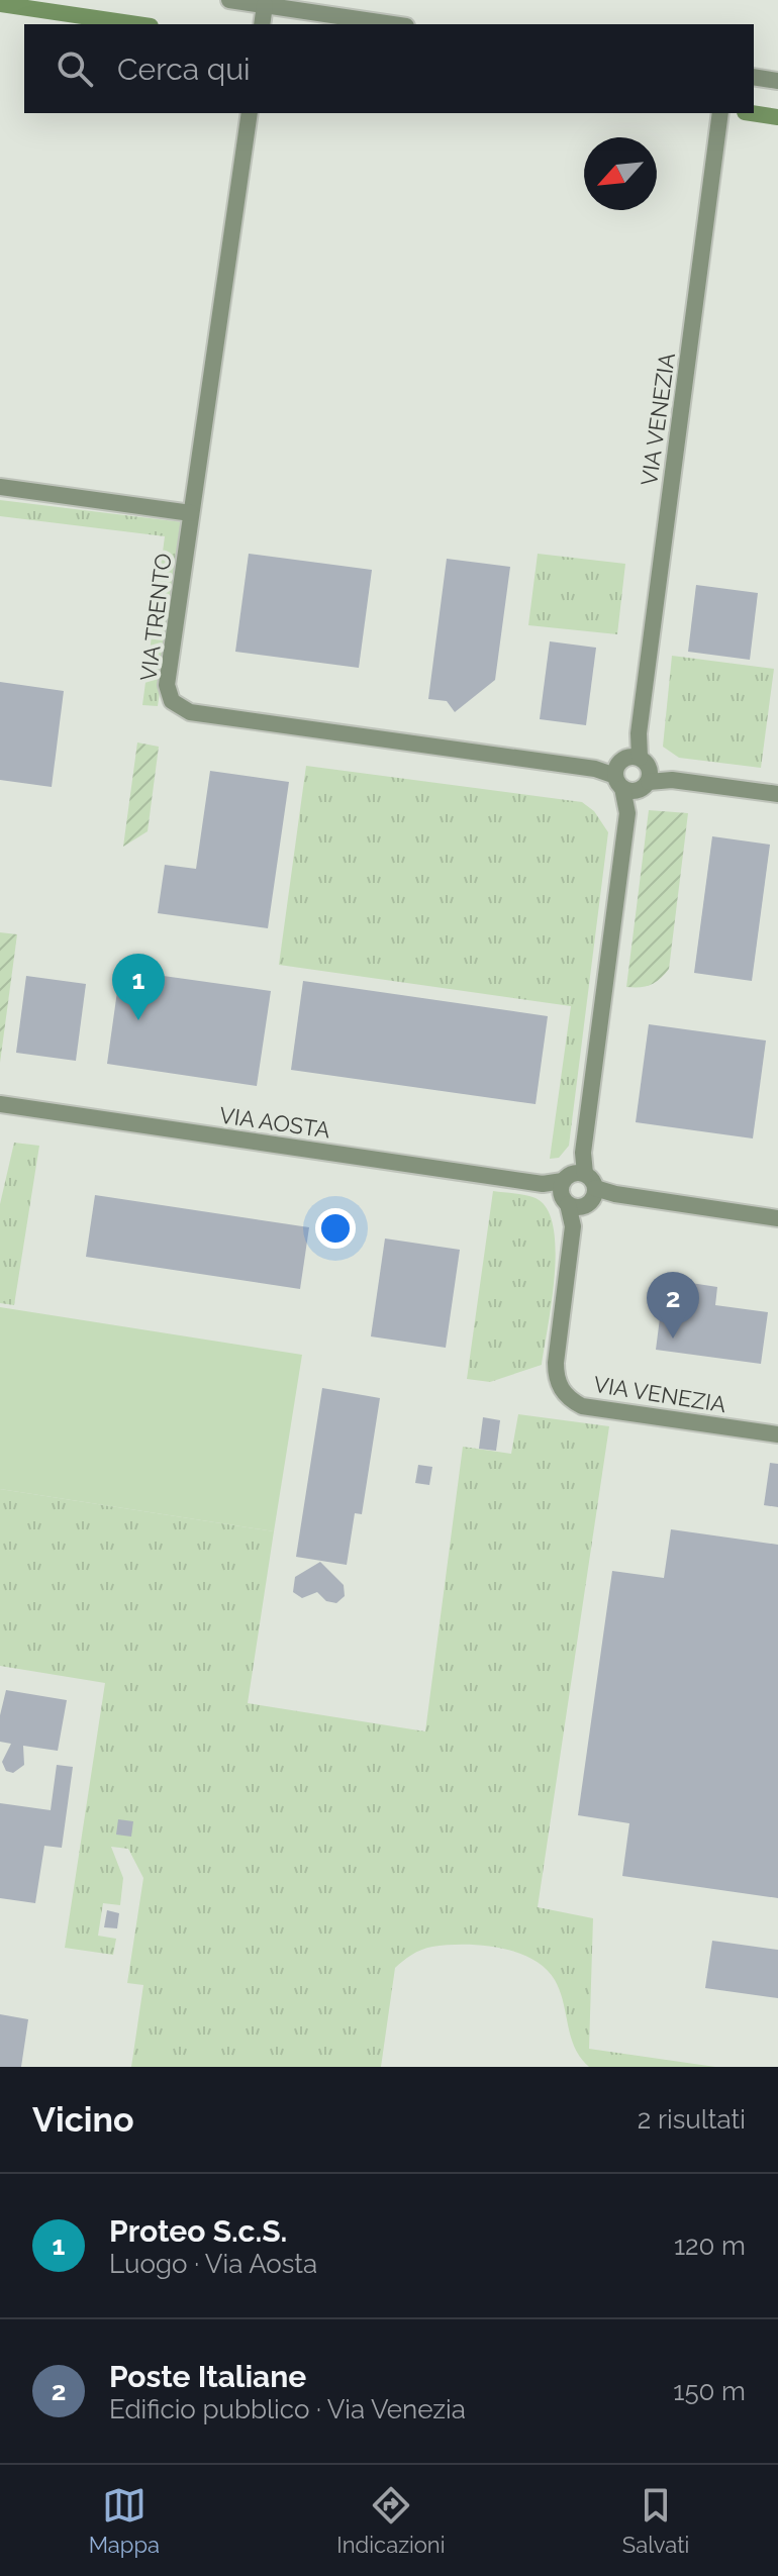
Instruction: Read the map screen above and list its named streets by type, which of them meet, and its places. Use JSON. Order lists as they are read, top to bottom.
{
  "streets": {
    "street": ["VIA VENEZIA", "VIA TRENTO", "VIA AOSTA"]
  },
  "crossings": [
    ["VIA VENEZIA", "VIA TRENTO"],
    ["VIA VENEZIA", "VIA AOSTA"]
  ],
  "north": "bottom left",
  "page": {
    "search": "Cerca qui",
    "pins": ["1", "2"],
    "heading": ["Vicino", "2 risultati"],
    "list": [
      {
        "mark": "1",
        "name": "Proteo S.c.S.",
        "note": "Luogo · Via Aosta",
        "value": "120 m"
      },
      {
        "mark": "2",
        "name": "Poste Italiane",
        "note": "Edificio pubblico · Via Venezia",
        "value": "150 m"
      }
    ],
    "nav": ["Mappa", "Indicazioni", "Salvati"]
  }
}
